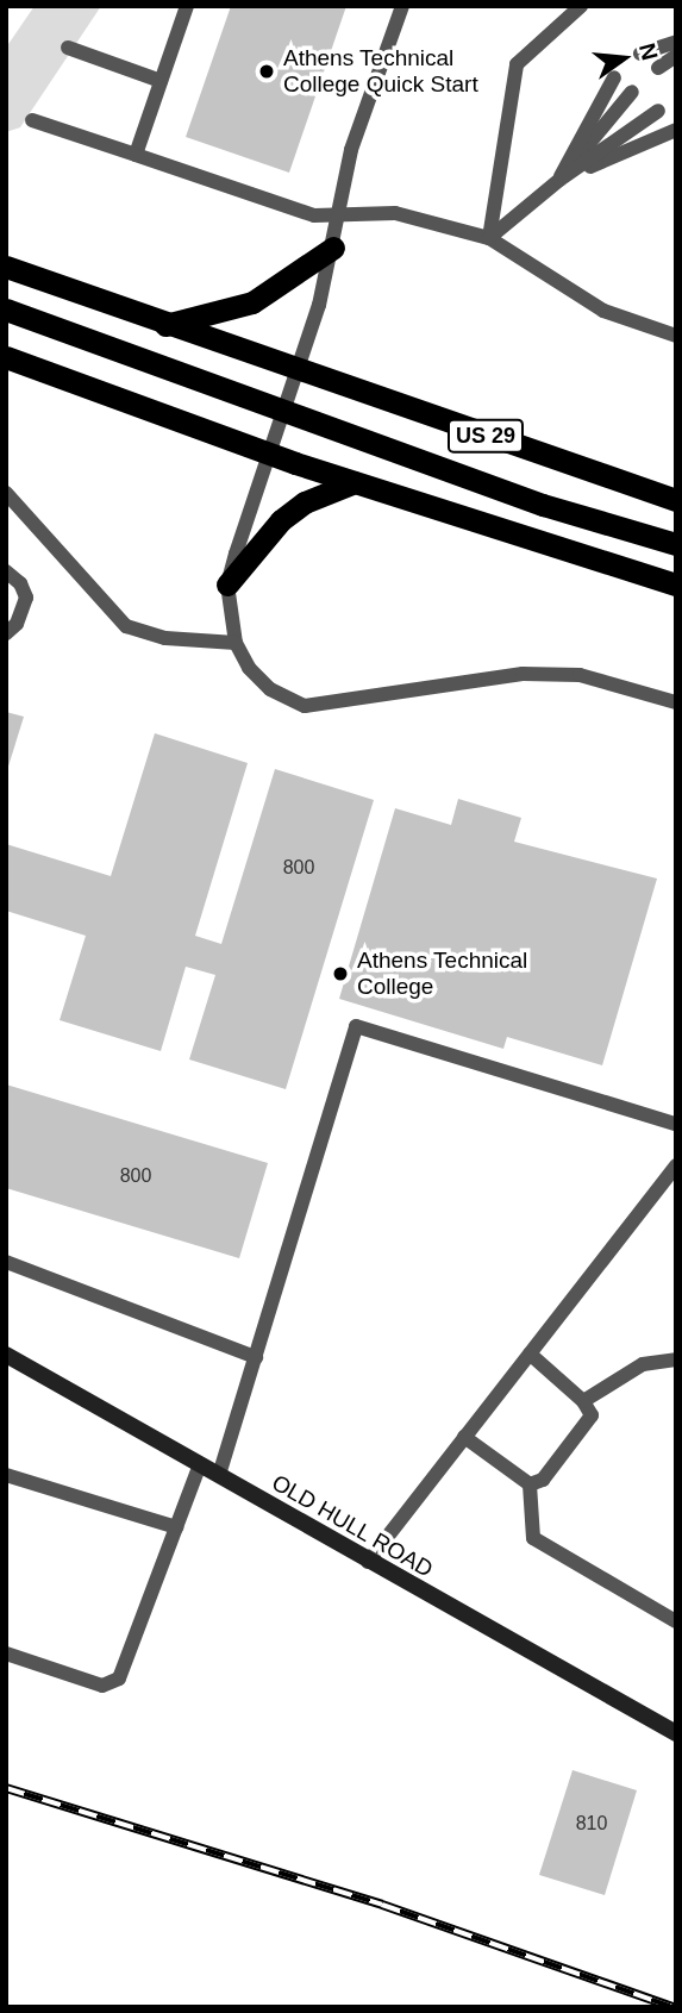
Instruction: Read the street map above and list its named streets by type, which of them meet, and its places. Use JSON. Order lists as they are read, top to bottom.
{
  "streets": {
    "highway": ["US 29"],
    "main road": ["OLD HULL ROAD"]
  },
  "places": ["Athens Technical College Quick Start", "Athens Technical College"],
  "house_numbers": ["800", "800", "810"],
  "north": "right"
}
